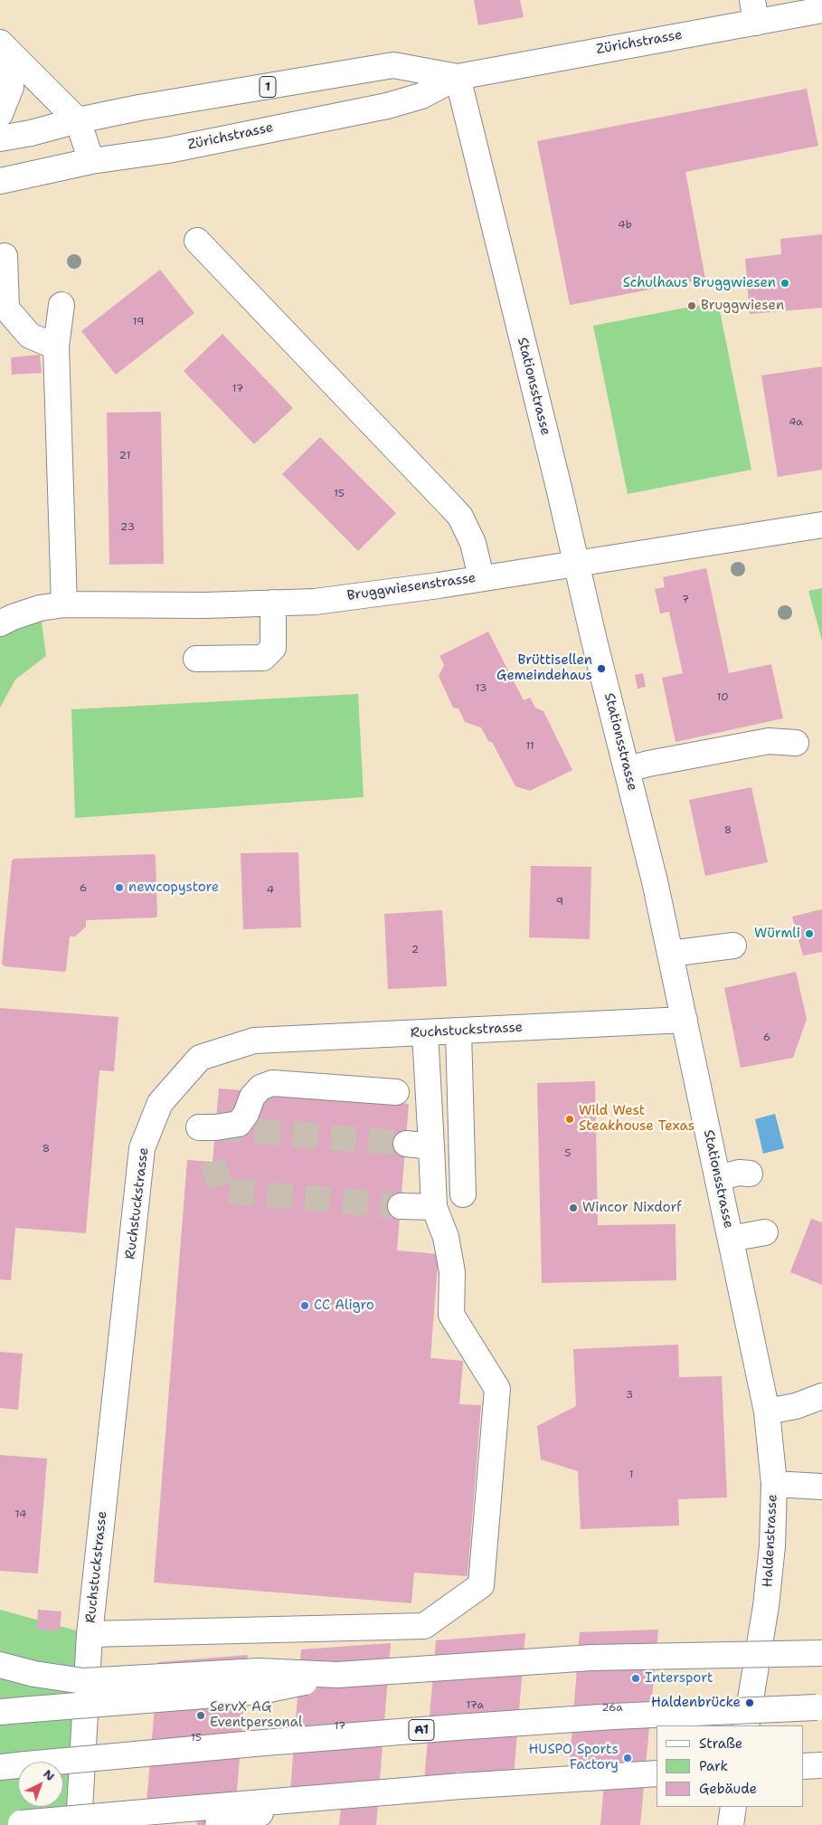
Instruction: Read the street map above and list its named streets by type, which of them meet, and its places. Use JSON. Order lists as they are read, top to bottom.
{
  "streets": {
    "main road": [
      "Zürichstrasse",
      "1",
      "Stationsstrasse",
      "Bruggwiesenstrasse",
      "Ruchstuckstrasse",
      "Haldenstrasse",
      "A1"
    ]
  },
  "crossings": [
    ["Zürichstrasse", "Stationsstrasse"],
    ["Stationsstrasse", "Bruggwiesenstrasse"],
    ["Stationsstrasse", "Ruchstuckstrasse"],
    ["Stationsstrasse", "Haldenstrasse"]
  ],
  "places": [
    "Schulhaus Bruggwiesen",
    "Bruggwiesen",
    "Brüttisellen Gemeindehaus",
    "newcopystore",
    "Würmli",
    "Wild West Steakhouse Texas",
    "Wincor Nixdorf",
    "CC Aligro",
    "Intersport",
    "Haldenbrücke",
    "ServX AG Eventpersonal",
    "HUSPO Sports Factory"
  ],
  "house_numbers": [
    "4b",
    "19",
    "17",
    "4a",
    "21",
    "15",
    "23",
    "7",
    "13",
    "10",
    "11",
    "8",
    "6",
    "4",
    "9",
    "2",
    "6",
    "8",
    "5",
    "3",
    "1",
    "14",
    "17a",
    "26a",
    "17",
    "15"
  ],
  "legend": ["Straße", "Park", "Gebäude"],
  "north": "top right"
}
